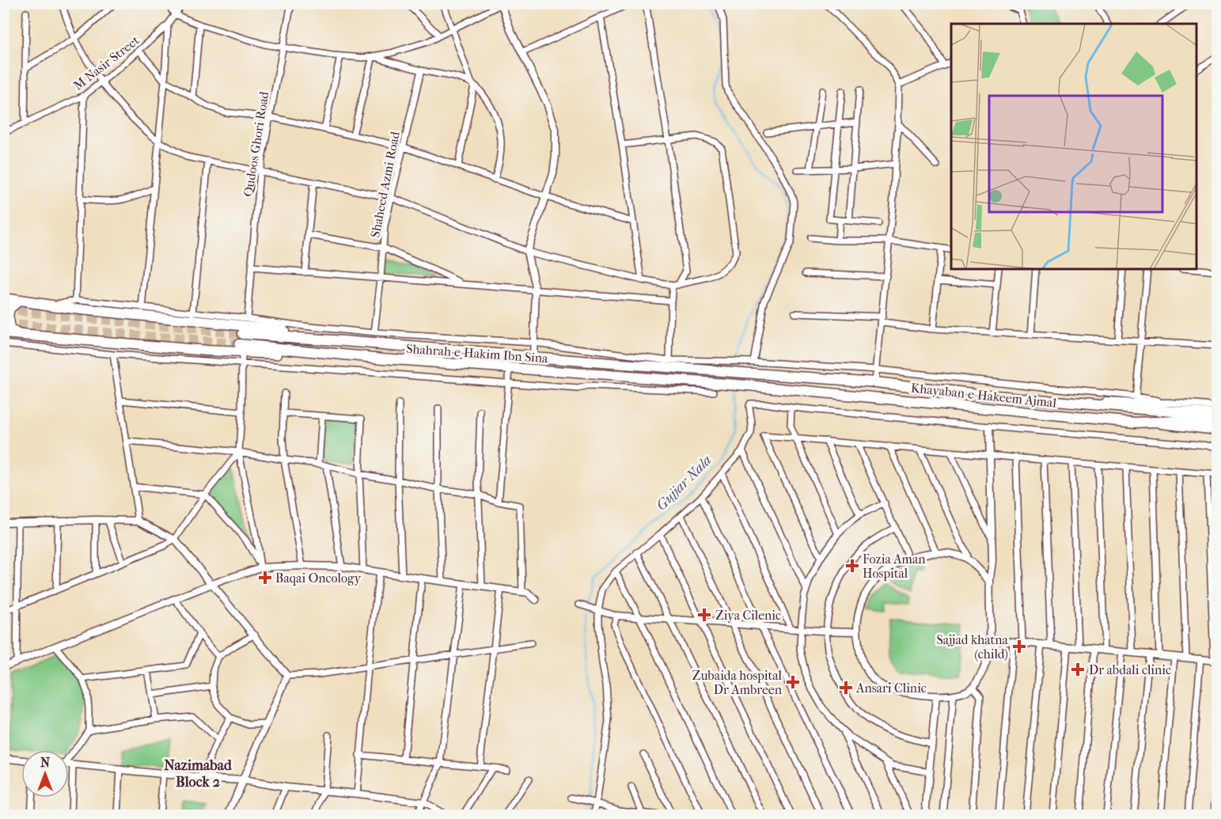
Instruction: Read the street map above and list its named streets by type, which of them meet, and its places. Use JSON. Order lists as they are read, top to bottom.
{
  "streets": {
    "highway": ["Shahrah-e-Hakim Ibn Sina", "Khayaban-e-Hakeem Ajmal"],
    "street": ["M Nasir Street", "Qudoos Ghori Road", "Shaheed Azmi Road"]
  },
  "crossings": [
    ["Shahrah-e-Hakim Ibn Sina", "Khayaban-e-Hakeem Ajmal"]
  ],
  "districts": ["Nazimabad Block 2"],
  "water": ["Gujjar Nala"],
  "places": {
    "health": [
      "Fozia Aman Hospital",
      "Baqai Oncology",
      "Ziya Cilenic",
      "Sajjad khatna (child)",
      "Dr abdali clinic",
      "Zubaida hospital Dr Ambreen",
      "Ansari Clinic"
    ]
  },
  "north": "top"
}
